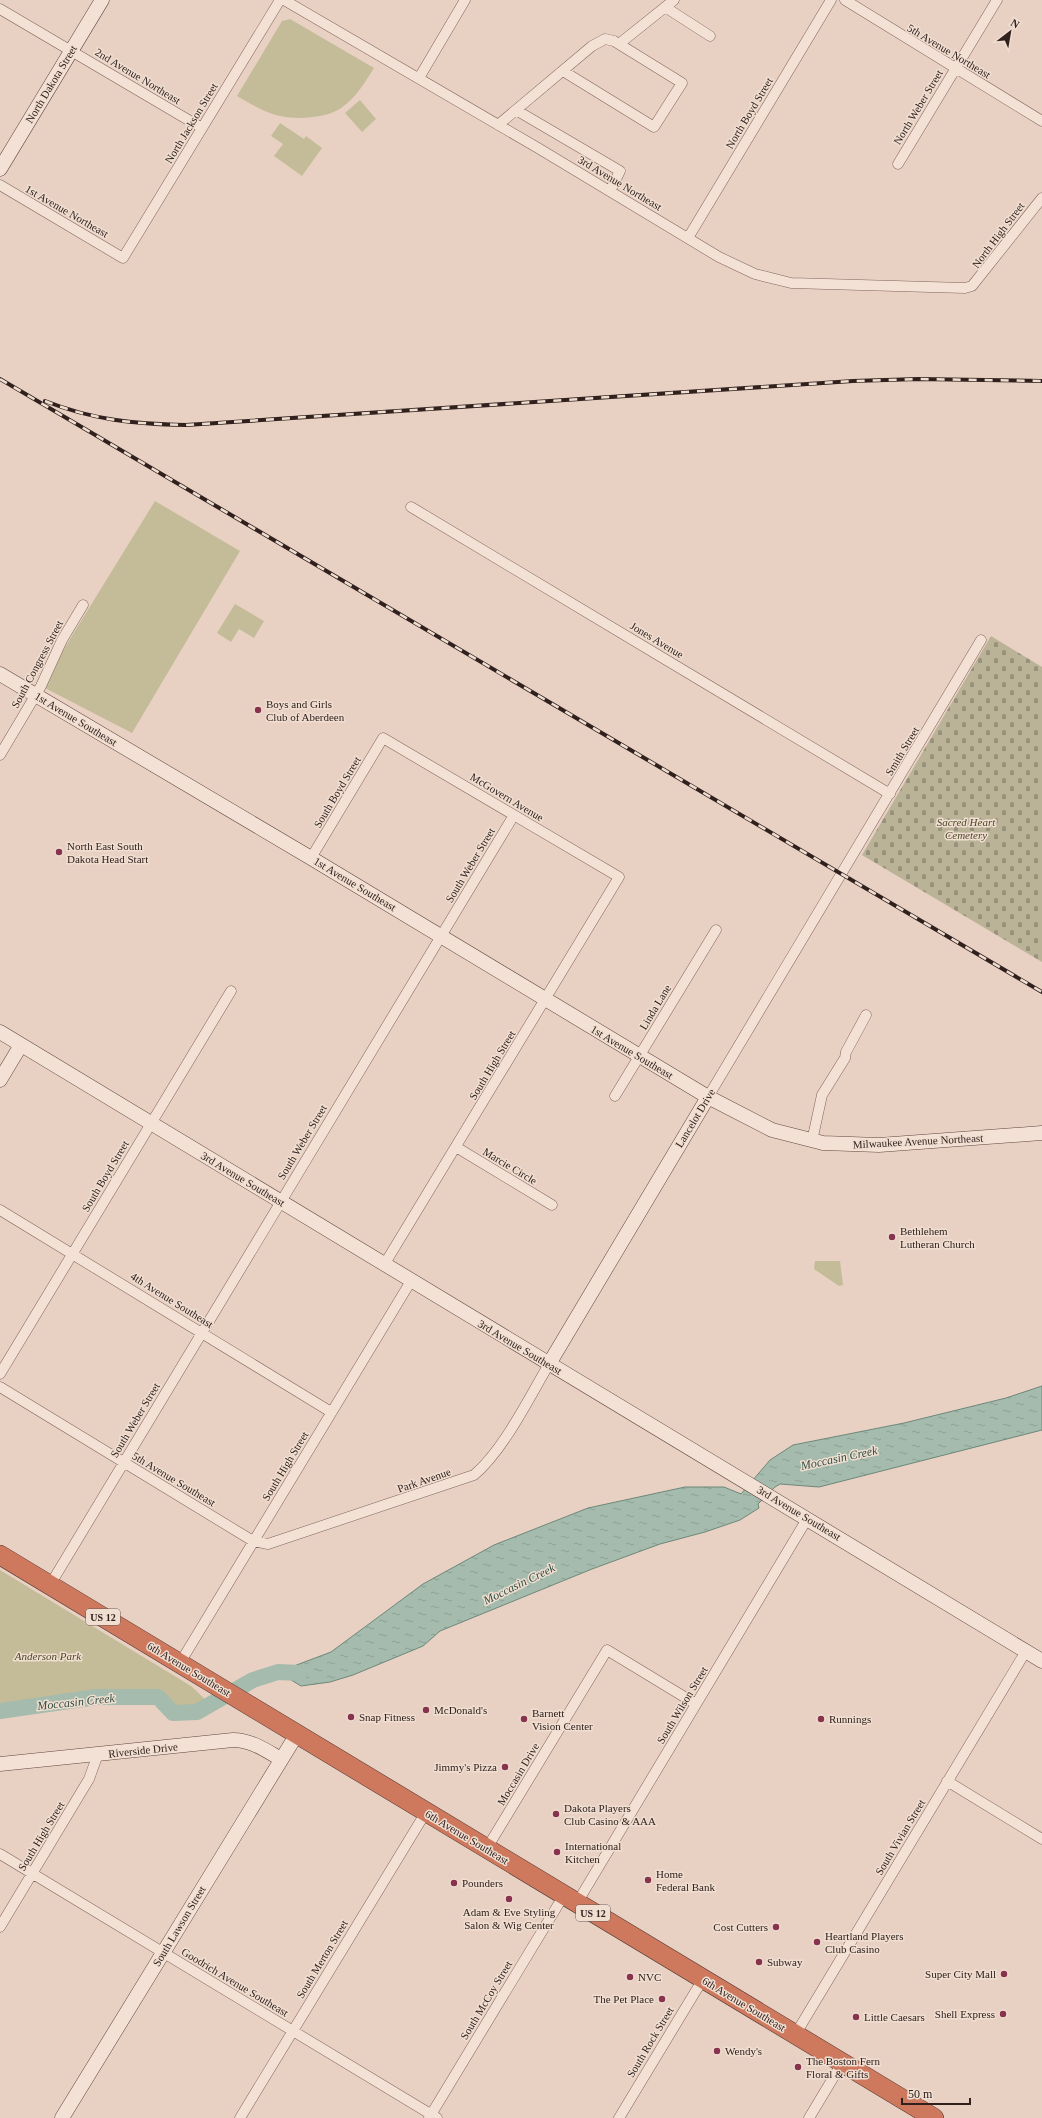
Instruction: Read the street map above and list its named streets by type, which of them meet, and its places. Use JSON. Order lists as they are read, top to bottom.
{
  "streets": {
    "highway": ["US 12", "6th Avenue Southeast"],
    "street": [
      "5th Avenue Northeast",
      "2nd Avenue Northeast",
      "North Dakota Street",
      "North Weber Street",
      "North Boyd Street",
      "North Jackson Street",
      "3rd Avenue Northeast",
      "1st Avenue Northeast",
      "North High Street",
      "Jones Avenue",
      "South Congress Street",
      "1st Avenue Southeast",
      "Smith Street",
      "South Boyd Street",
      "McGovern Avenue",
      "South Weber Street",
      "Linda Lane",
      "South High Street",
      "Lancelot Drive",
      "Milwaukee Avenue Northeast",
      "Marcie Circle",
      "3rd Avenue Southeast",
      "4th Avenue Southeast",
      "5th Avenue Southeast",
      "Park Avenue",
      "South Wilson Street",
      "Riverside Drive",
      "Moccasin Drive",
      "South Vivian Street",
      "South Lawson Street",
      "South Merton Street",
      "Goodrich Avenue Southeast",
      "South McCoy Street",
      "South Rock Street"
    ]
  },
  "crossings": [
    ["5th Avenue Northeast", "North Weber Street"],
    ["2nd Avenue Northeast", "North Dakota Street"],
    ["2nd Avenue Northeast", "North Jackson Street"],
    ["North Boyd Street", "3rd Avenue Northeast"],
    ["North Jackson Street", "1st Avenue Northeast"],
    ["3rd Avenue Northeast", "North High Street"],
    ["Jones Avenue", "Smith Street"],
    ["South Congress Street", "1st Avenue Southeast"],
    ["1st Avenue Southeast", "South Boyd Street"],
    ["1st Avenue Southeast", "South Weber Street"],
    ["1st Avenue Southeast", "Linda Lane"],
    ["1st Avenue Southeast", "South High Street"],
    ["1st Avenue Southeast", "Lancelot Drive"],
    ["1st Avenue Southeast", "Milwaukee Avenue Northeast"],
    ["Smith Street", "Lancelot Drive"],
    ["South Boyd Street", "McGovern Avenue"],
    ["South Boyd Street", "3rd Avenue Southeast"],
    ["South Boyd Street", "4th Avenue Southeast"],
    ["McGovern Avenue", "South Weber Street"],
    ["McGovern Avenue", "South High Street"],
    ["South Weber Street", "3rd Avenue Southeast"],
    ["South Weber Street", "4th Avenue Southeast"],
    ["South Weber Street", "5th Avenue Southeast"],
    ["South Weber Street", "6th Avenue Southeast"],
    ["South High Street", "Marcie Circle"],
    ["South High Street", "3rd Avenue Southeast"],
    ["South High Street", "4th Avenue Southeast"],
    ["South High Street", "5th Avenue Southeast"],
    ["South High Street", "Park Avenue"],
    ["South High Street", "6th Avenue Southeast"],
    ["South High Street", "Riverside Drive"],
    ["South High Street", "Goodrich Avenue Southeast"],
    ["Lancelot Drive", "Milwaukee Avenue Northeast"],
    ["Lancelot Drive", "3rd Avenue Southeast"],
    ["Lancelot Drive", "Park Avenue"],
    ["3rd Avenue Southeast", "Park Avenue"],
    ["3rd Avenue Southeast", "South Wilson Street"],
    ["3rd Avenue Southeast", "South Vivian Street"],
    ["5th Avenue Southeast", "Park Avenue"],
    ["6th Avenue Southeast", "South Wilson Street"],
    ["6th Avenue Southeast", "Moccasin Drive"],
    ["6th Avenue Southeast", "South Vivian Street"],
    ["6th Avenue Southeast", "South Lawson Street"],
    ["6th Avenue Southeast", "South Merton Street"],
    ["6th Avenue Southeast", "South McCoy Street"],
    ["6th Avenue Southeast", "South Rock Street"],
    ["South Wilson Street", "Moccasin Drive"],
    ["South Wilson Street", "South McCoy Street"],
    ["Riverside Drive", "South Lawson Street"],
    ["South Lawson Street", "Goodrich Avenue Southeast"],
    ["South Merton Street", "Goodrich Avenue Southeast"],
    ["Goodrich Avenue Southeast", "South McCoy Street"]
  ],
  "water": ["Moccasin Creek"],
  "parks": ["Sacred Heart Cemetery", "Anderson Park"],
  "places": [
    "Boys and Girls Club of Aberdeen",
    "North East South Dakota Head Start",
    "Bethlehem Lutheran Church",
    "McDonald's",
    "Snap Fitness",
    "Barnett Vision Center",
    "Runnings",
    "Jimmy's Pizza",
    "Dakota Players Club Casino & AAA",
    "International Kitchen",
    "Home Federal Bank",
    "Pounders",
    "Adam & Eve Styling Salon & Wig Center",
    "Cost Cutters",
    "Heartland Players Club Casino",
    "Subway",
    "Super City Mall",
    "NVC",
    "The Pet Place",
    "Shell Express",
    "Little Caesars",
    "Wendy's",
    "The Boston Fern Floral & Gifts"
  ],
  "scale_bar": "50 m",
  "north": "top right"
}
